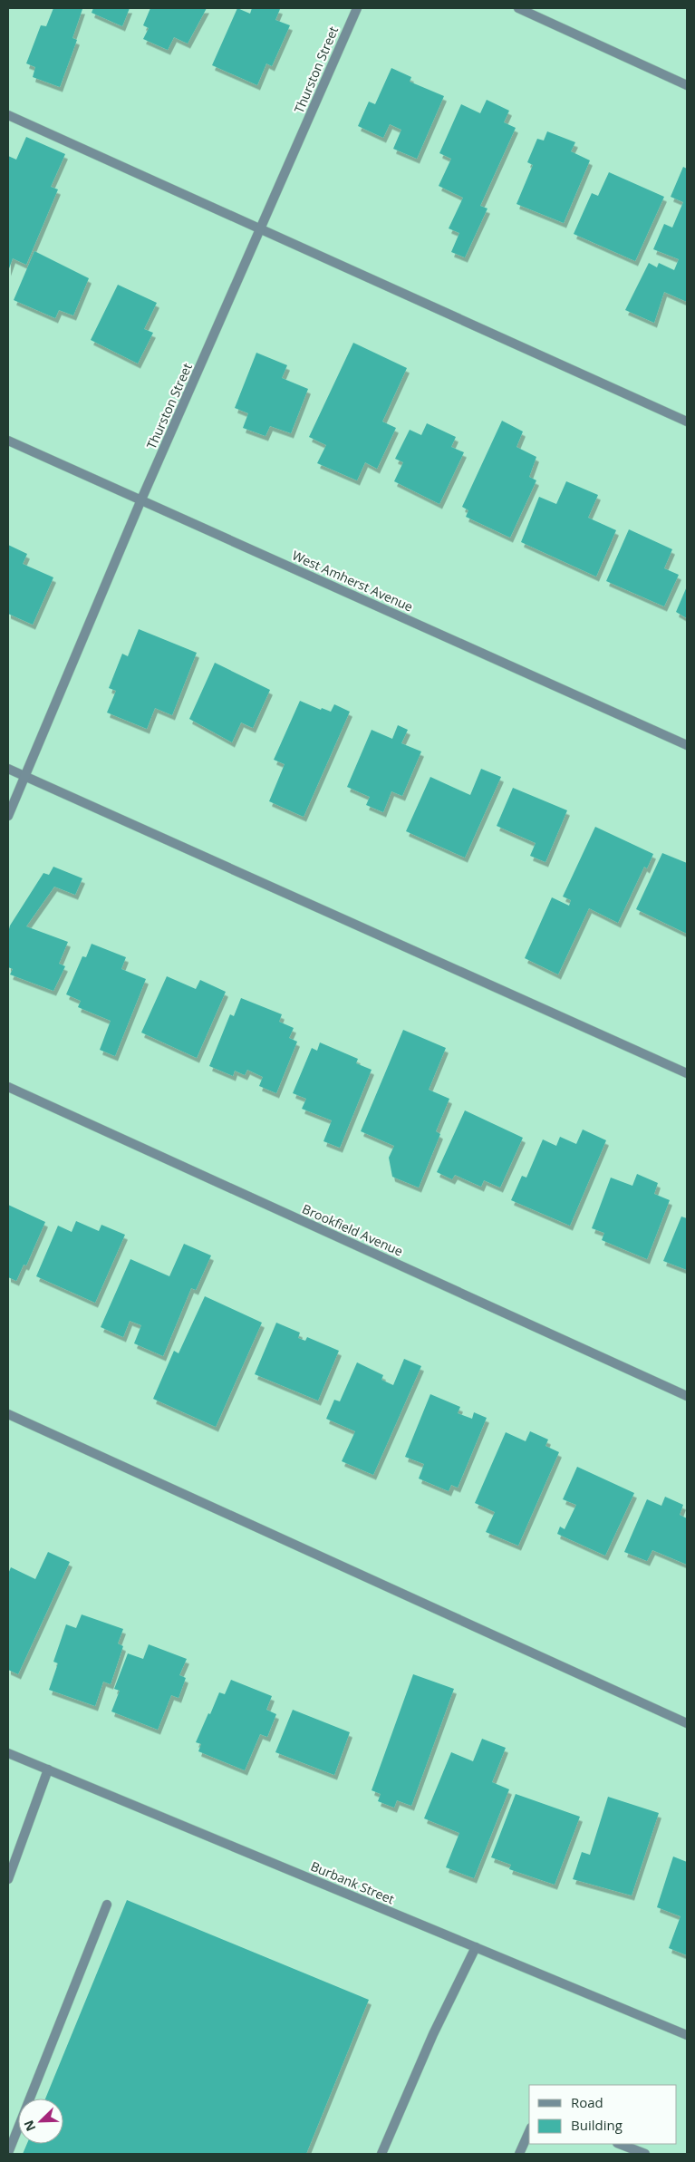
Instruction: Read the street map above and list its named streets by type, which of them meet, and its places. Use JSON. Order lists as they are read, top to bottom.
{
  "streets": {
    "street": [
      "Thurston Street",
      "West Amherst Avenue",
      "Brookfield Avenue",
      "Burbank Street"
    ]
  },
  "crossings": [
    ["Thurston Street", "West Amherst Avenue"]
  ],
  "legend": ["Road", "Building"],
  "north": "bottom left"
}
